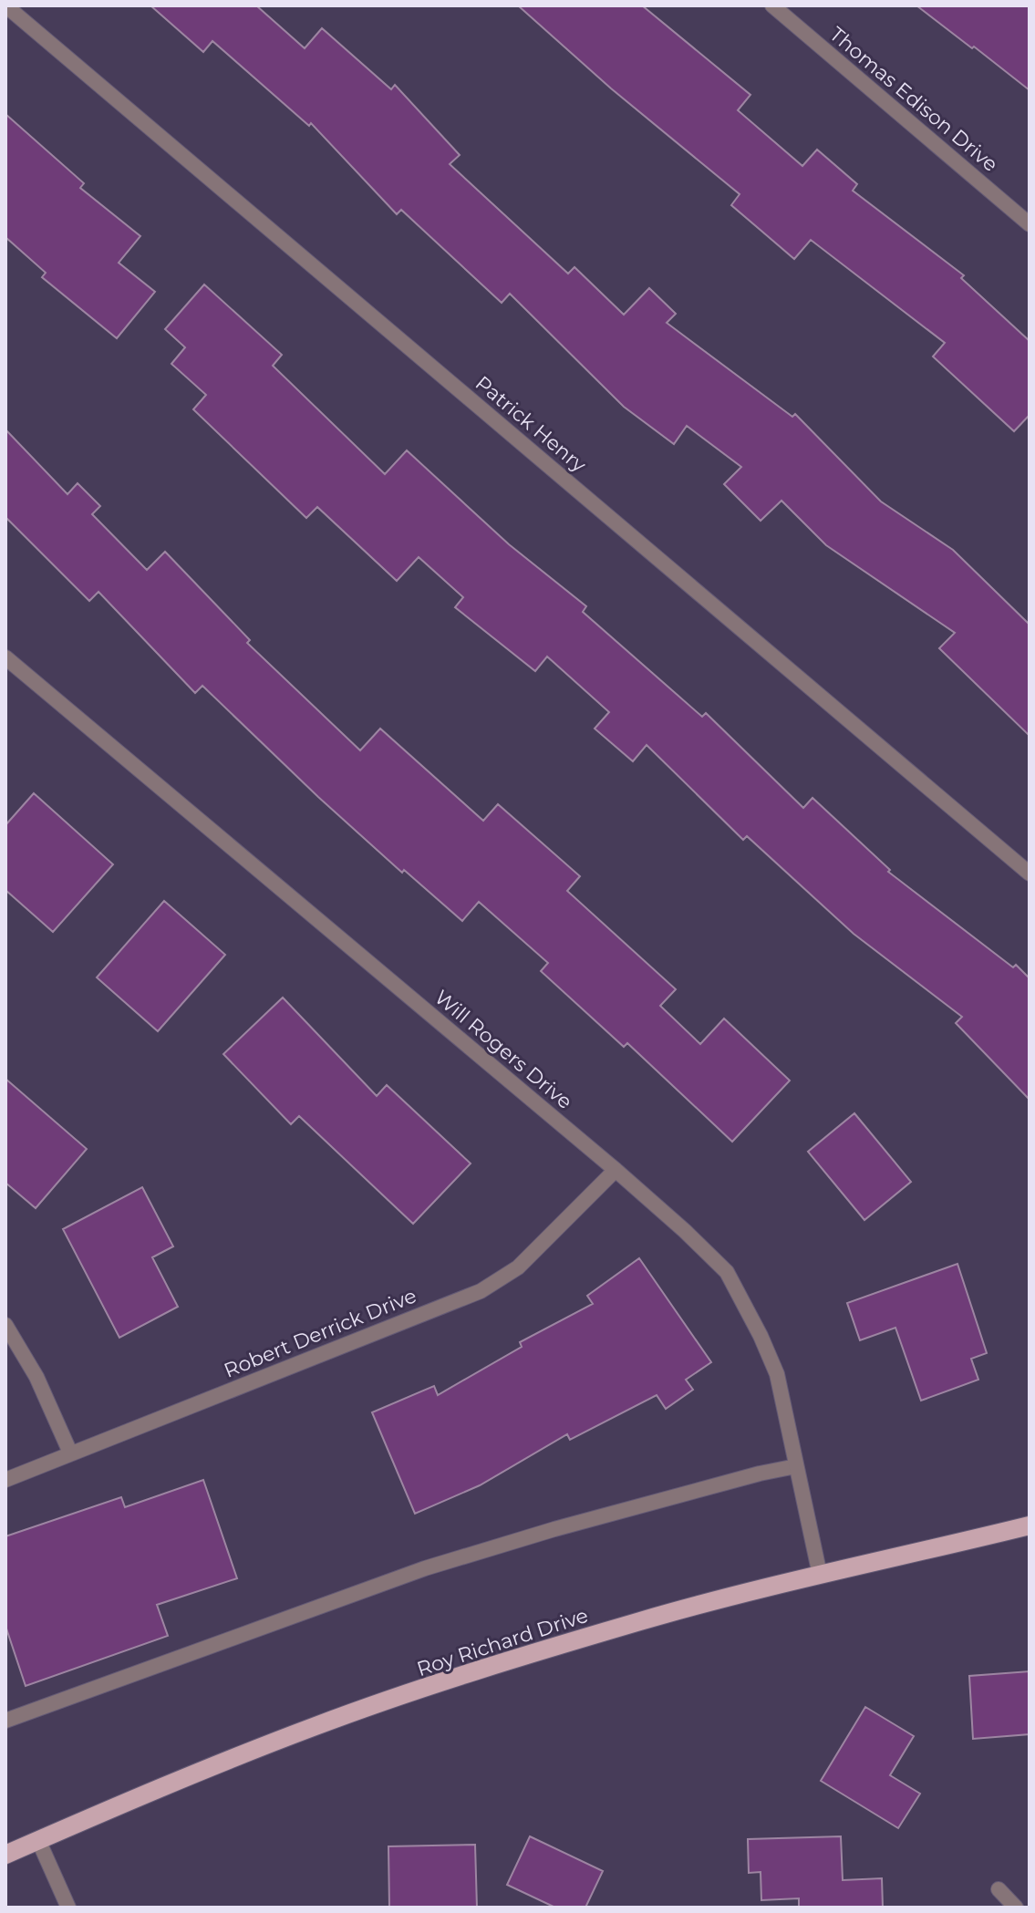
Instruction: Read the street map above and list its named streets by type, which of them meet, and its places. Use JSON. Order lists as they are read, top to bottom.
{
  "streets": {
    "main road": ["Roy Richard Drive"],
    "street": [
      "Thomas Edison Drive",
      "Patrick Henry",
      "Will Rogers Drive",
      "Robert Derrick Drive"
    ]
  },
  "crossings": [
    ["Will Rogers Drive", "Robert Derrick Drive"],
    ["Will Rogers Drive", "Roy Richard Drive"]
  ]
}
